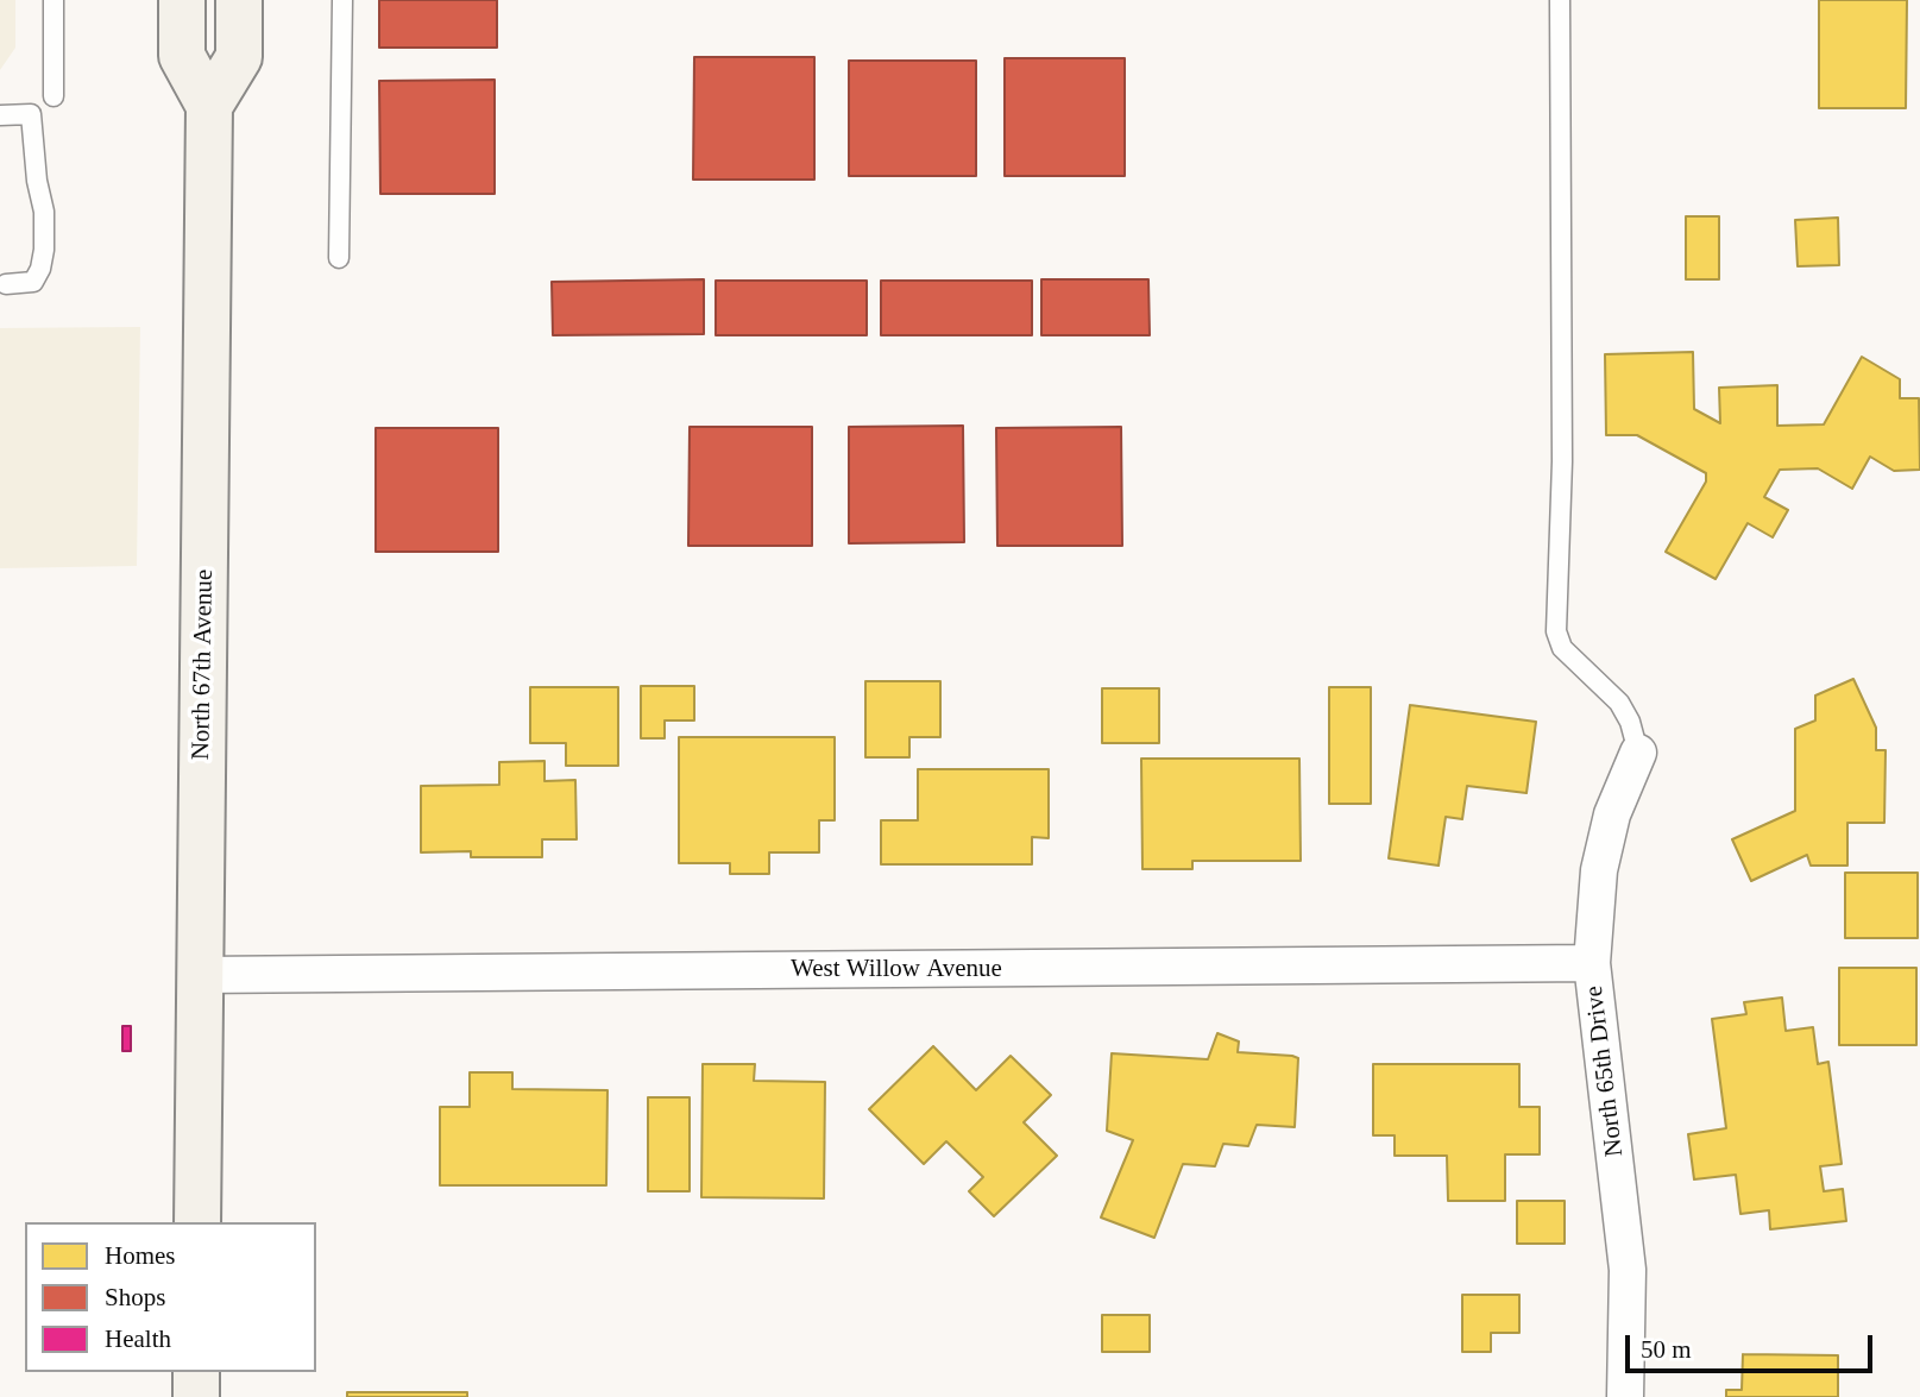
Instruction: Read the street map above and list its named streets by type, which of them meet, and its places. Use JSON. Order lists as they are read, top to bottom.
{
  "streets": {
    "main road": ["North 67th Avenue"],
    "street": ["West Willow Avenue", "North 65th Drive"]
  },
  "crossings": [
    ["North 67th Avenue", "West Willow Avenue"],
    ["West Willow Avenue", "North 65th Drive"]
  ],
  "legend": ["Homes", "Shops", "Health"],
  "scale_bar": "50 m"
}
